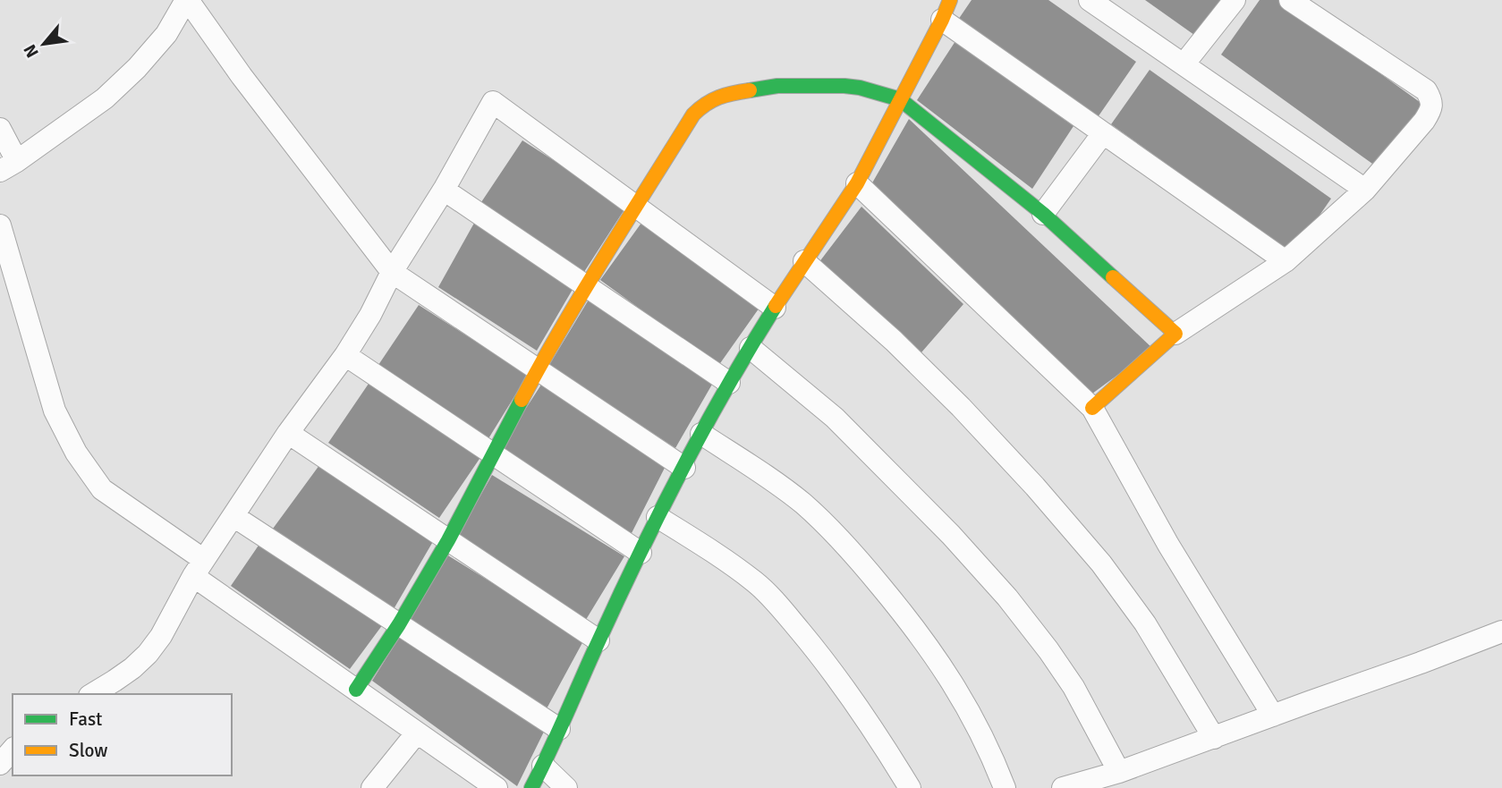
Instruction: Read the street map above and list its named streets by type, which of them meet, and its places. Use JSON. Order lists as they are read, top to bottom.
{
  "legend": ["Fast", "Slow"],
  "north": "bottom left"
}
